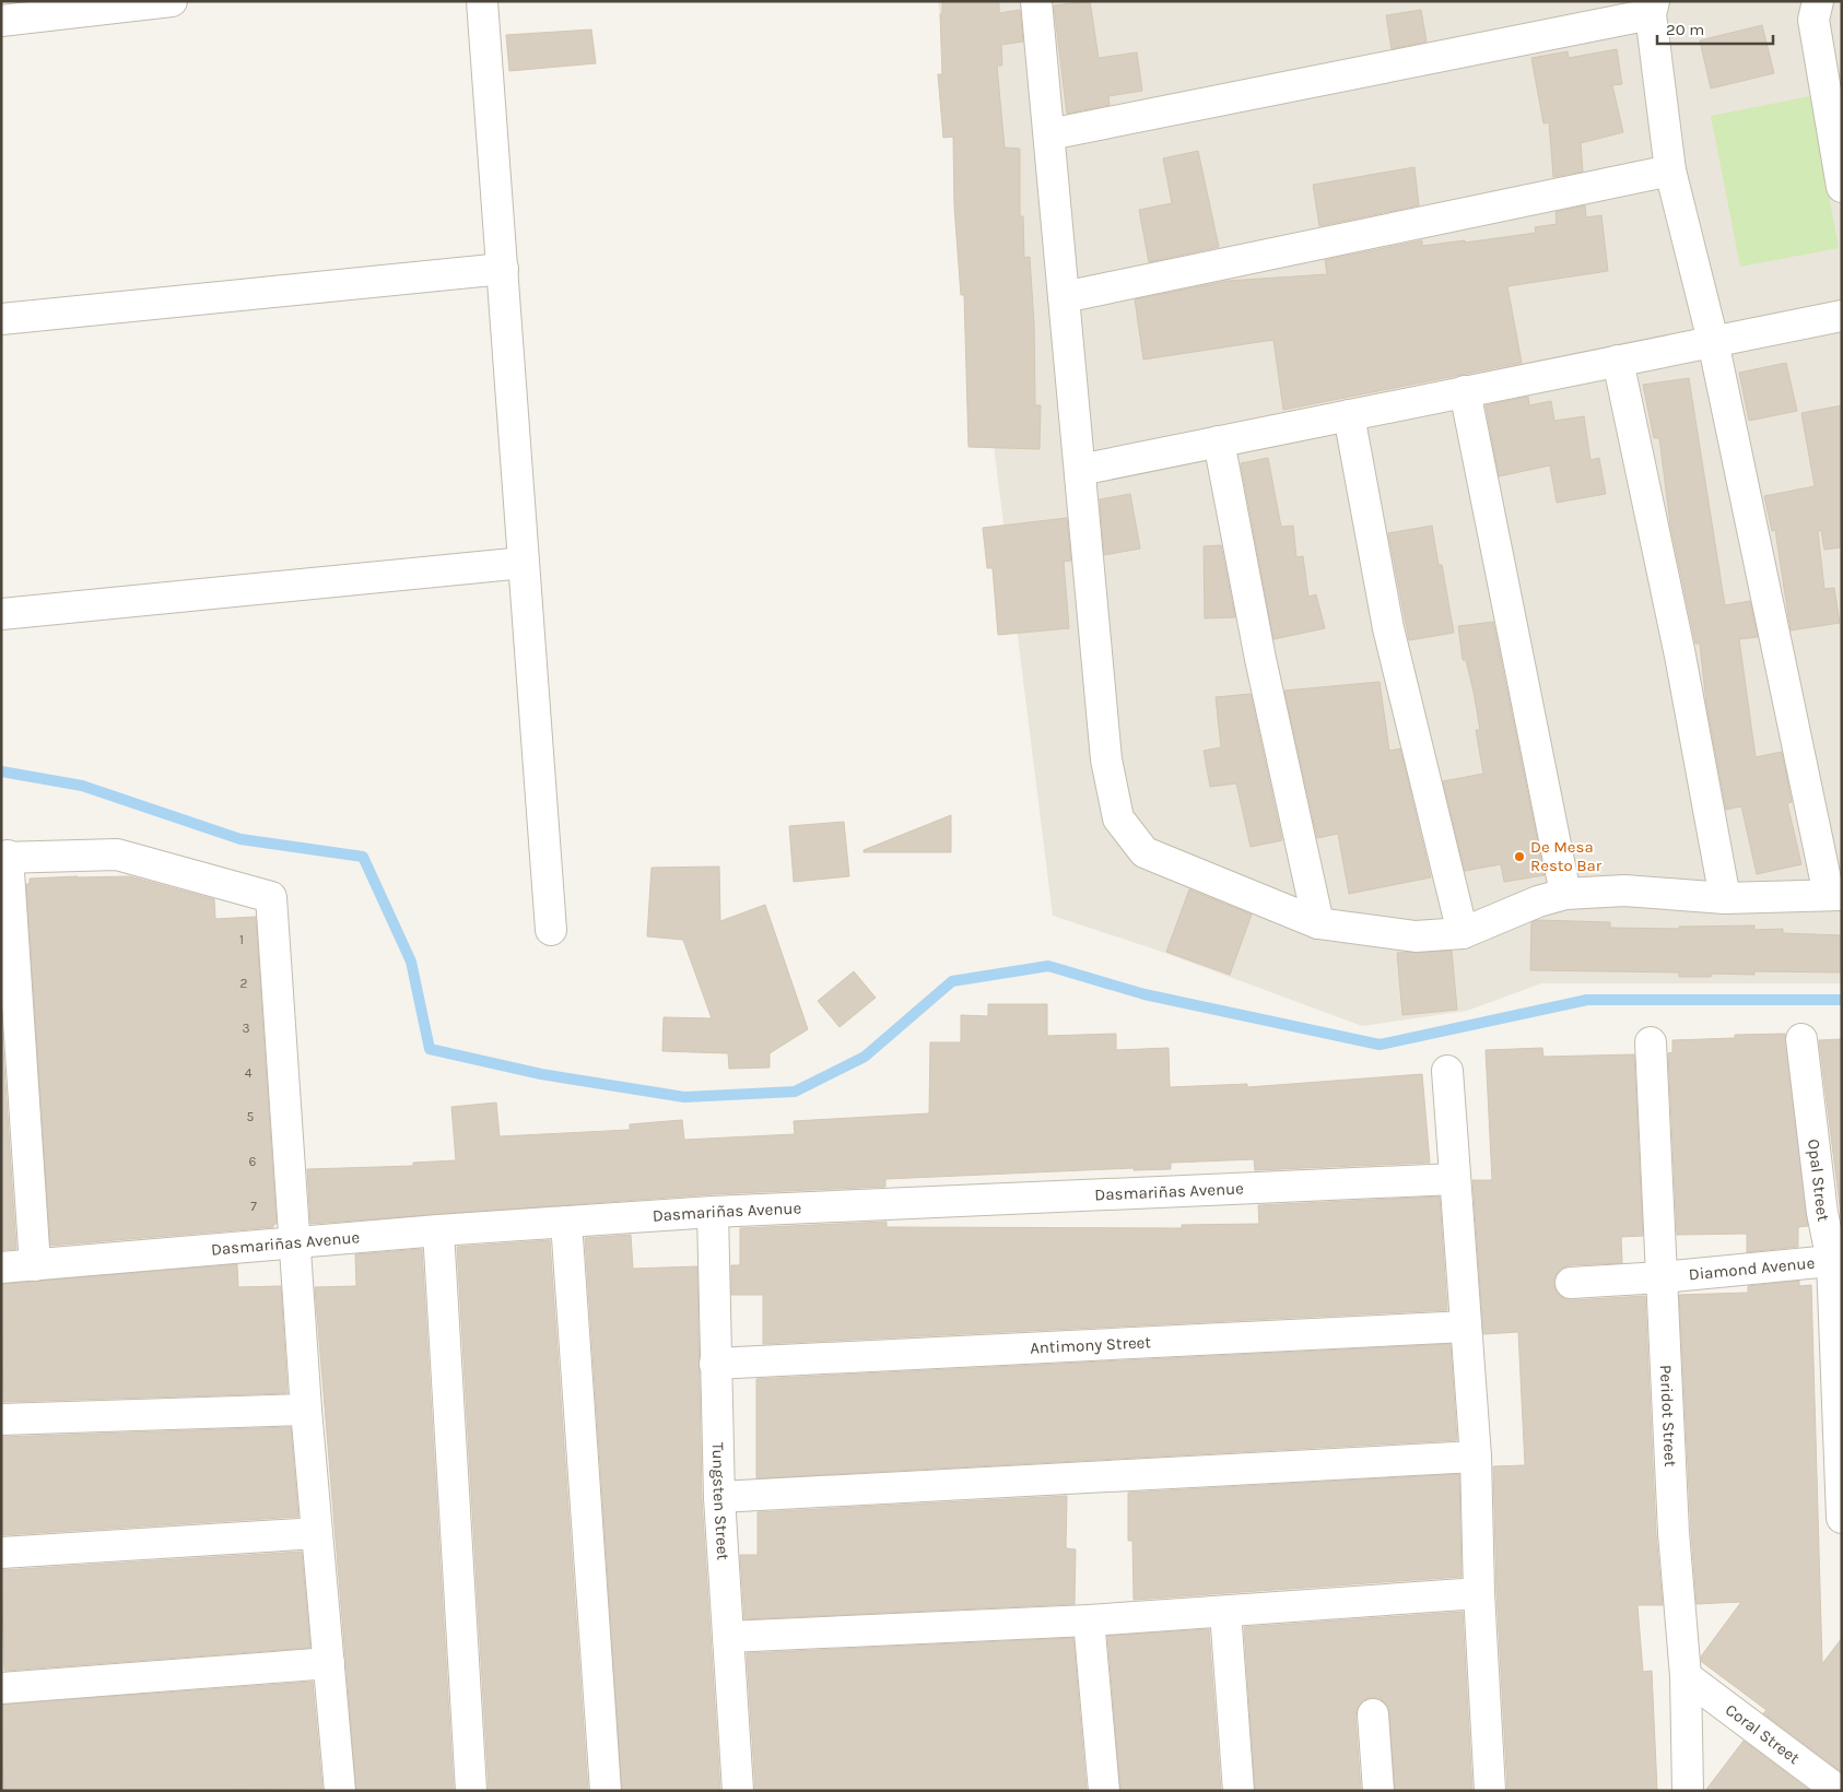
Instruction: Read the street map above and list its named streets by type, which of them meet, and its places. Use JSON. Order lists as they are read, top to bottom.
{
  "streets": {
    "street": [
      "Opal Street",
      "Dasmariñas Avenue",
      "Diamond Avenue",
      "Antimony Street",
      "Peridot Street",
      "Tungsten Street",
      "Coral Street"
    ]
  },
  "crossings": [
    ["Opal Street", "Diamond Avenue"],
    ["Dasmariñas Avenue", "Tungsten Street"],
    ["Diamond Avenue", "Peridot Street"],
    ["Antimony Street", "Tungsten Street"],
    ["Peridot Street", "Coral Street"]
  ],
  "places": ["De Mesa Resto Bar"],
  "house_numbers": [
    "1",
    "2",
    "3",
    "4",
    "5",
    "6",
    "7"
  ],
  "scale_bar": "20 m"
}
